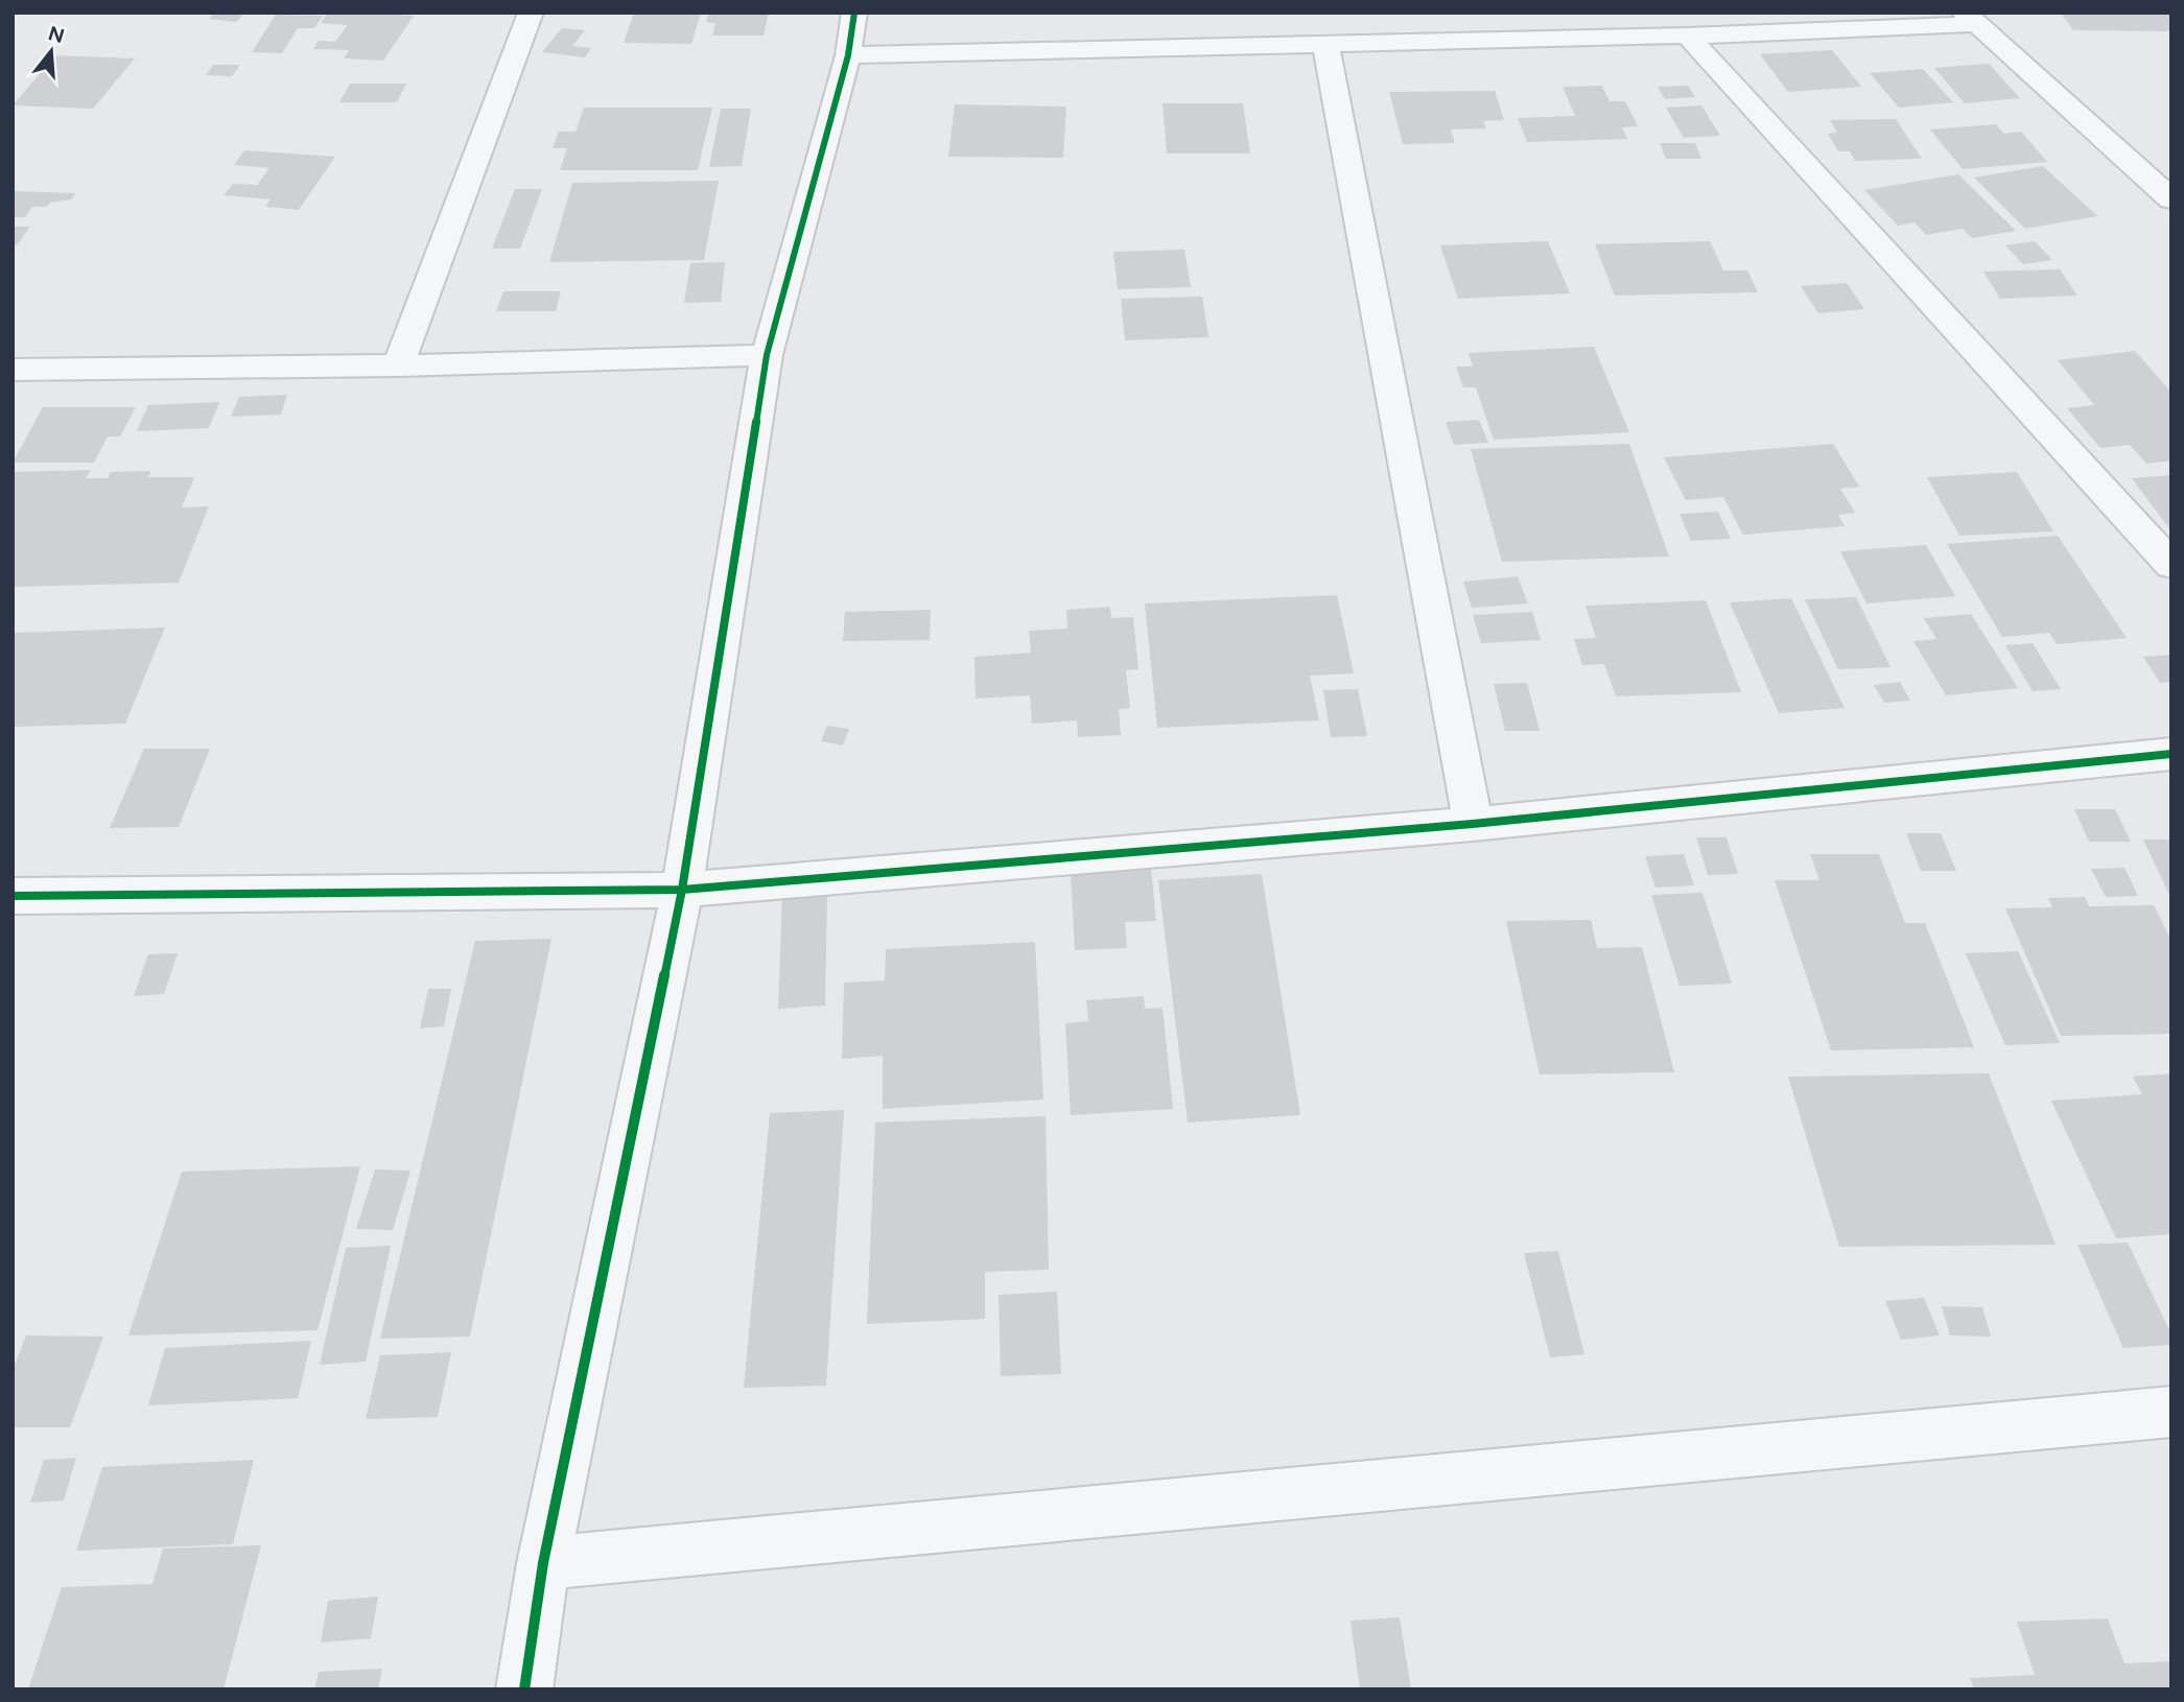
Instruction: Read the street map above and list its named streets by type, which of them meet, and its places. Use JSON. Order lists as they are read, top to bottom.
{
  "north": "top"
}
